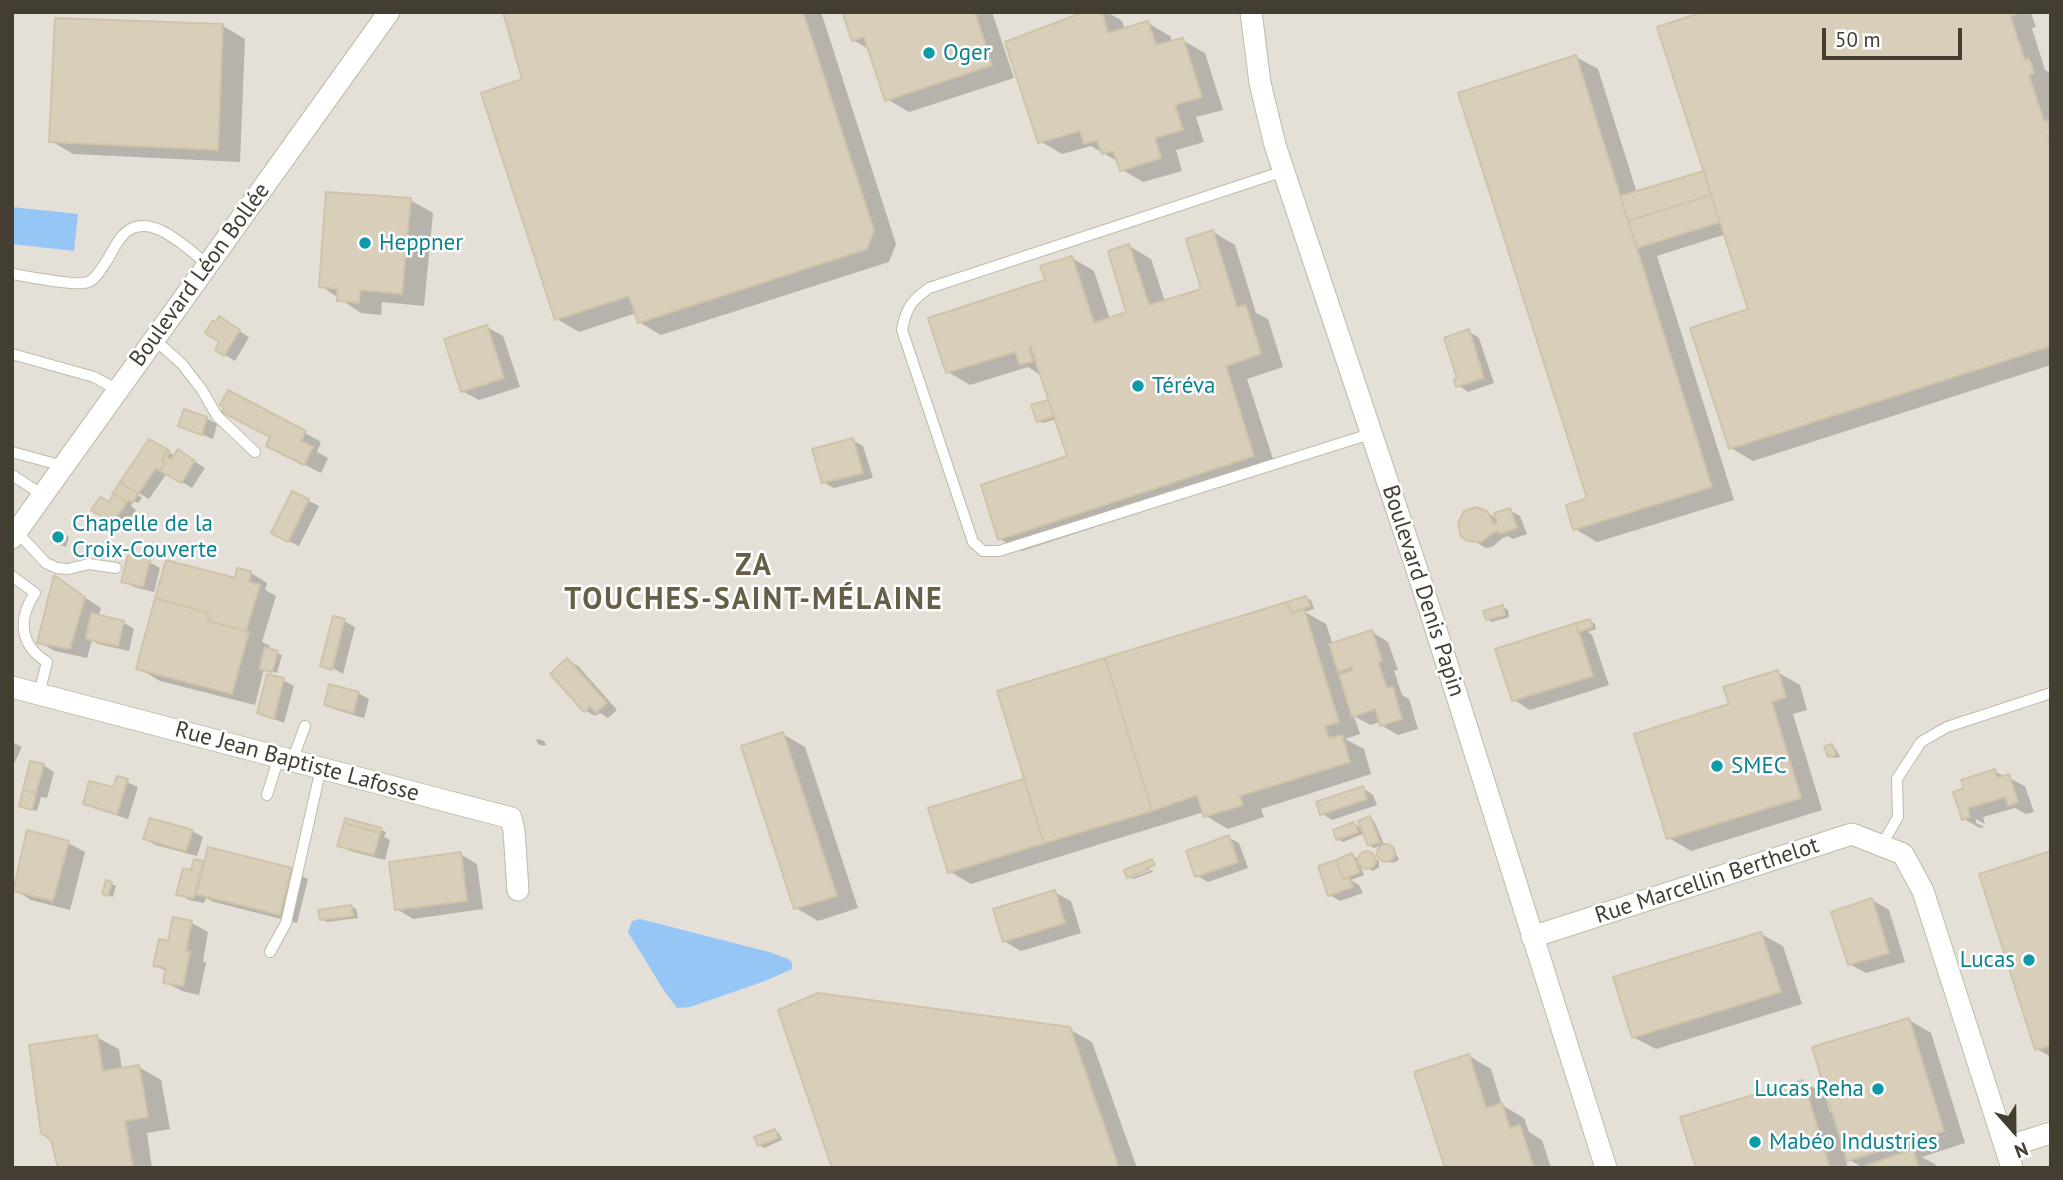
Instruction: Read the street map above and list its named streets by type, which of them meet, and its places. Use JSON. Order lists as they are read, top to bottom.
{
  "streets": {
    "street": [
      "Boulevard Léon Bollée",
      "Boulevard Denis Papin",
      "Rue Jean Baptiste Lafosse",
      "Rue Marcellin Berthelot"
    ]
  },
  "crossings": [
    ["Boulevard Denis Papin", "Rue Marcellin Berthelot"]
  ],
  "districts": ["ZA TOUCHES-SAINT-MÉLAINE"],
  "places": [
    "Oger",
    "Heppner",
    "Téréva",
    "Chapelle de la Croix-Couverte",
    "SMEC",
    "Lucas",
    "Lucas Reha",
    "Mabéo Industries"
  ],
  "scale_bar": "50 m",
  "north": "bottom"
}
